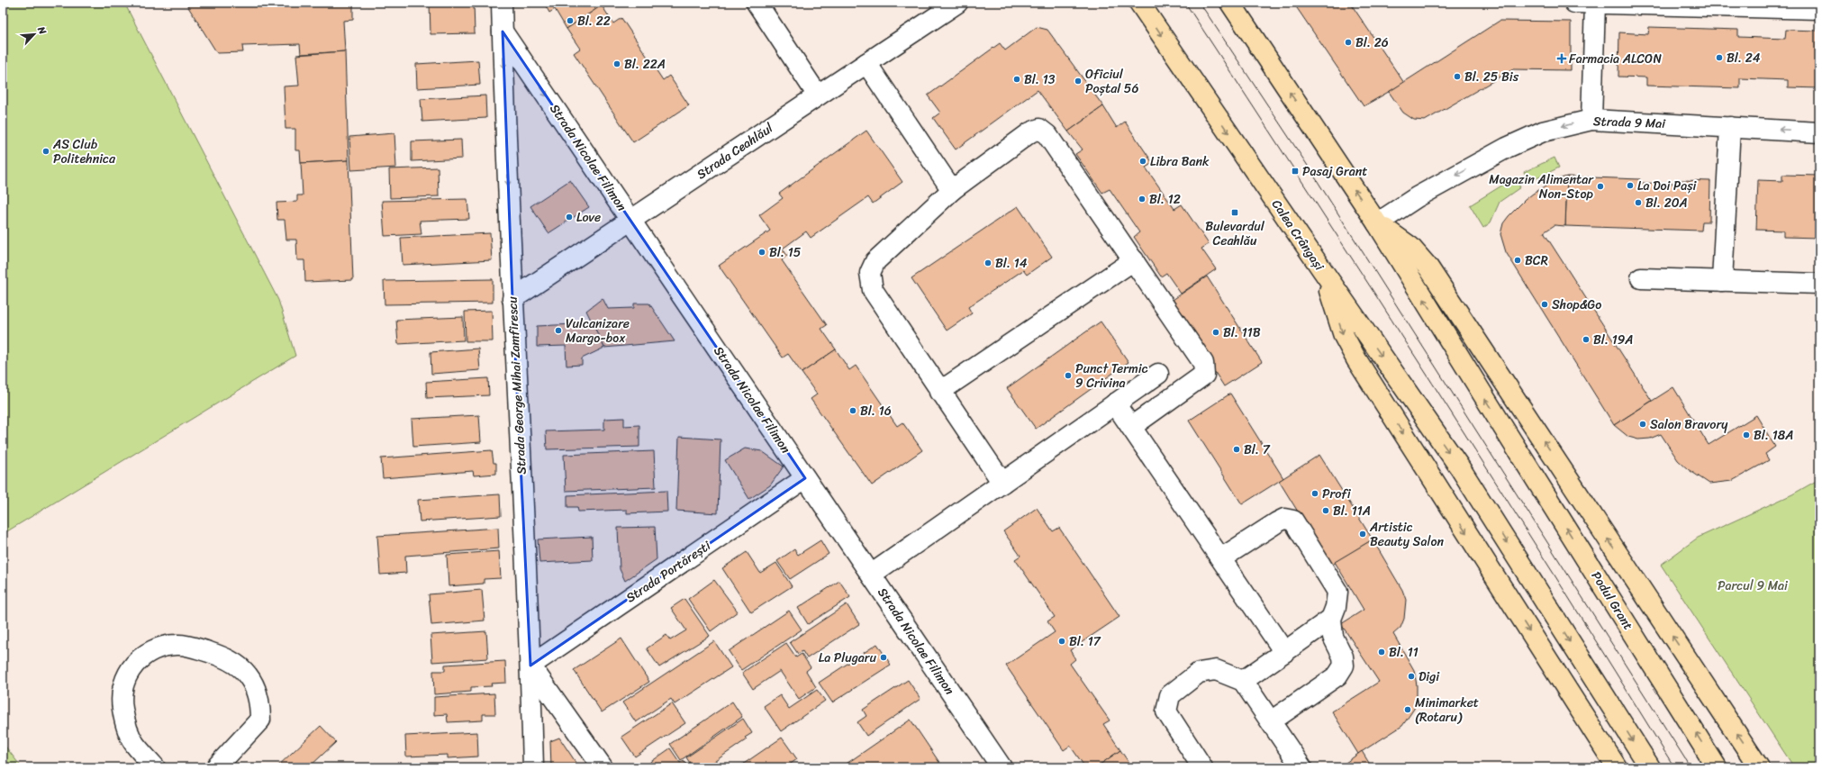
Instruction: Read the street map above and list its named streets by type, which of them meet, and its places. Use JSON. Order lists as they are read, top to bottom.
{
  "streets": {
    "main road": ["Calea Crângași", "Podul Grant"],
    "street": [
      "Strada 9 Mai",
      "Strada Ceahlăul",
      "Strada Nicolae Filimon",
      "Strada George Mihai Zamfirescu",
      "Strada Portărești"
    ]
  },
  "crossings": [
    ["Strada 9 Mai", "Podul Grant"],
    ["Strada Ceahlăul", "Strada Nicolae Filimon"],
    ["Strada Ceahlăul", "Strada George Mihai Zamfirescu"],
    ["Strada Nicolae Filimon", "Strada George Mihai Zamfirescu"],
    ["Strada Nicolae Filimon", "Strada Portărești"],
    ["Strada George Mihai Zamfirescu", "Strada Portărești"]
  ],
  "parks": ["Parcul 9 Mai"],
  "places": {
    "other": [
      "Bl. 22",
      "Bl. 26",
      "Bl. 24",
      "Bl. 22A",
      "Bl. 25 Bis",
      "Bl. 13",
      "Oficiul Poștal 56",
      "AS Club Politehnica",
      "Libra Bank",
      "La Doi Pași",
      "Magazin Alimentar Non-Stop",
      "Bl. 12",
      "Bl. 20A",
      "Love",
      "Bl. 15",
      "BCR",
      "Bl. 14",
      "Shop&Go",
      "Vulcanizare Margo-box",
      "Bl. 11B",
      "Bl. 19A",
      "Punct Termic 9 Crivina",
      "Bl. 16",
      "Salon Bravory",
      "Bl. 18A",
      "Bl. 7",
      "Profi",
      "Bl. 11A",
      "Artistic Beauty Salon",
      "Bl. 17",
      "Bl. 11",
      "La Plugaru",
      "Digi",
      "Minimarket (Rotaru)"
    ],
    "health": ["Farmacia ALCON"],
    "transit": ["Pasaj Grant", "Bulevardul Ceahlău"]
  },
  "north": "top right"
}
